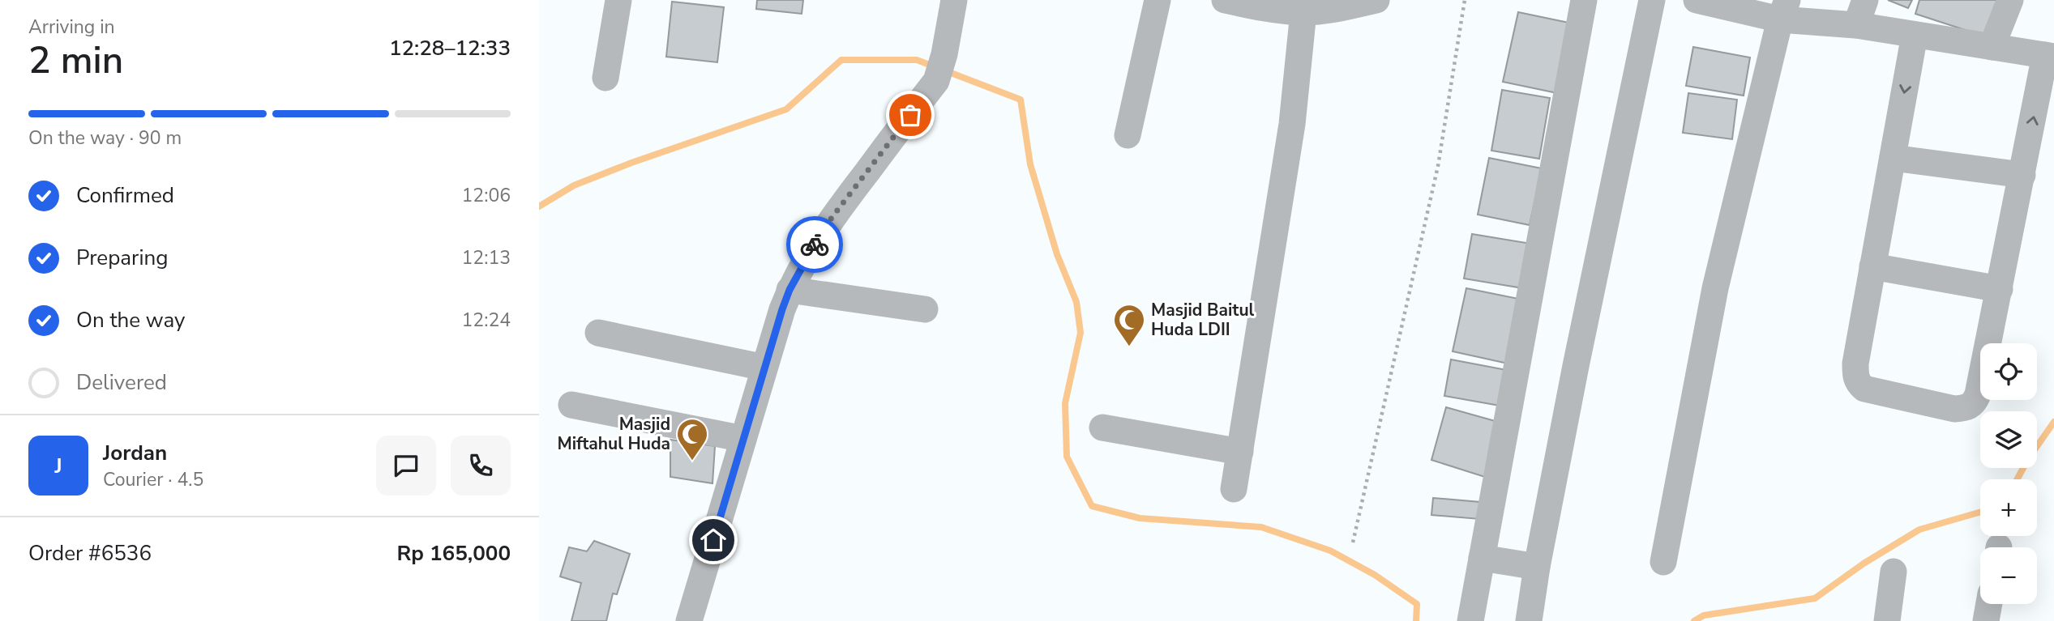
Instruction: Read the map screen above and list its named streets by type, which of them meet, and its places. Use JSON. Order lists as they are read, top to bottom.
{
  "places": {
    "mosque": ["Masjid Baitul Huda LDII", "Masjid Miftahul Huda"]
  },
  "page": {
    "heading": ["2 min", "Arriving in", "12:28–12:33"],
    "panel": [
      "Jordan",
      "Courier · 4.5",
      "Order #6536",
      "Rp 165,000"
    ],
    "bar": "On the way · 90 m",
    "list": [
      ["Confirmed", "12:06"],
      ["Preparing", "12:13"],
      ["On the way", "12:24"],
      "Delivered"
    ],
    "map_buttons": ["+", "−"],
    "round": "J"
  }
}
